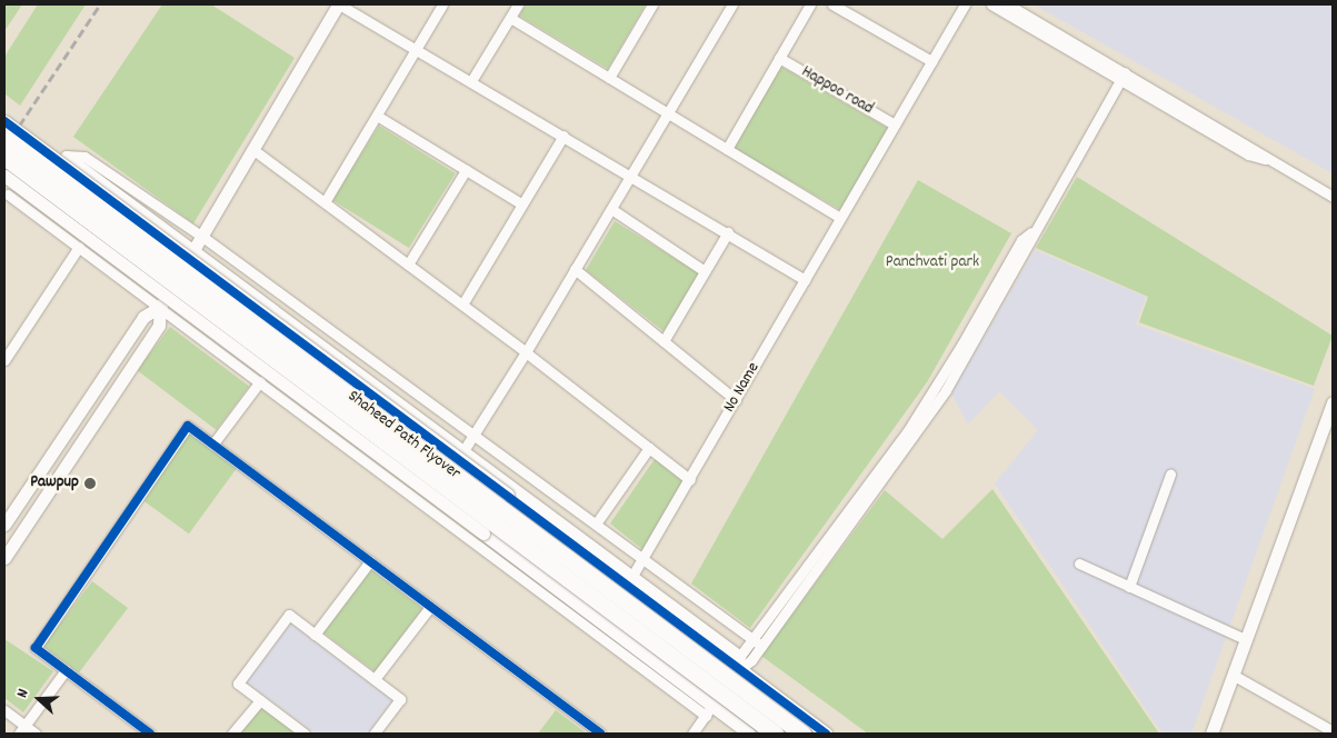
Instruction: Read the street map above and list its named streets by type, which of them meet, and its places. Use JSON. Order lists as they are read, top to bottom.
{
  "streets": {
    "highway": ["Shaheed Path Flyover"],
    "street": ["Happoo road", "No Name"]
  },
  "crossings": [
    ["Happoo road", "No Name"]
  ],
  "parks": ["Panchvati park"],
  "places": ["Pawpup"],
  "north": "left"
}
